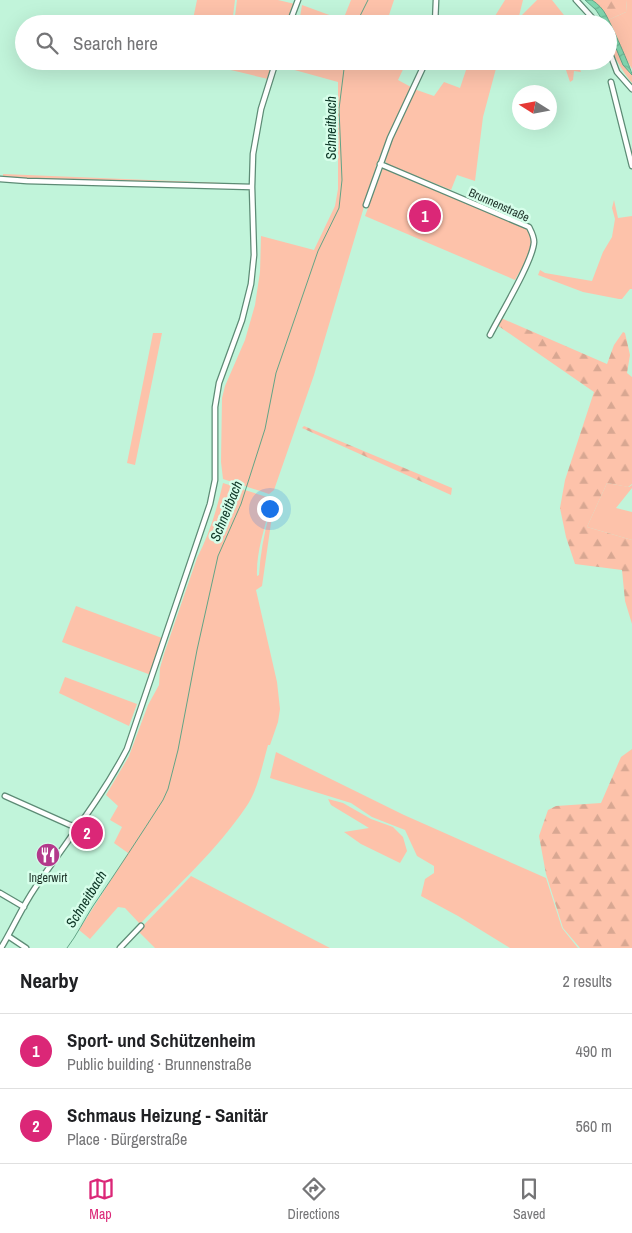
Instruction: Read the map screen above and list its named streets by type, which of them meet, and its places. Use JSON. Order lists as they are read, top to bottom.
{
  "streets": {
    "street": ["Brunnenstraße"]
  },
  "water": ["Schneitbach"],
  "places": {
    "restaurant": ["Ingerwirt"]
  },
  "north": "left",
  "page": {
    "search": "Search here",
    "pins": ["1", "2"],
    "heading": ["Nearby", "2 results"],
    "list": [
      {
        "mark": "1",
        "name": "Sport- und Schützenheim",
        "note": "Public building · Brunnenstraße",
        "value": "490 m"
      },
      {
        "mark": "2",
        "name": "Schmaus Heizung - Sanitär",
        "note": "Place · Bürgerstraße",
        "value": "560 m"
      }
    ],
    "nav": ["Map", "Directions", "Saved"]
  }
}
